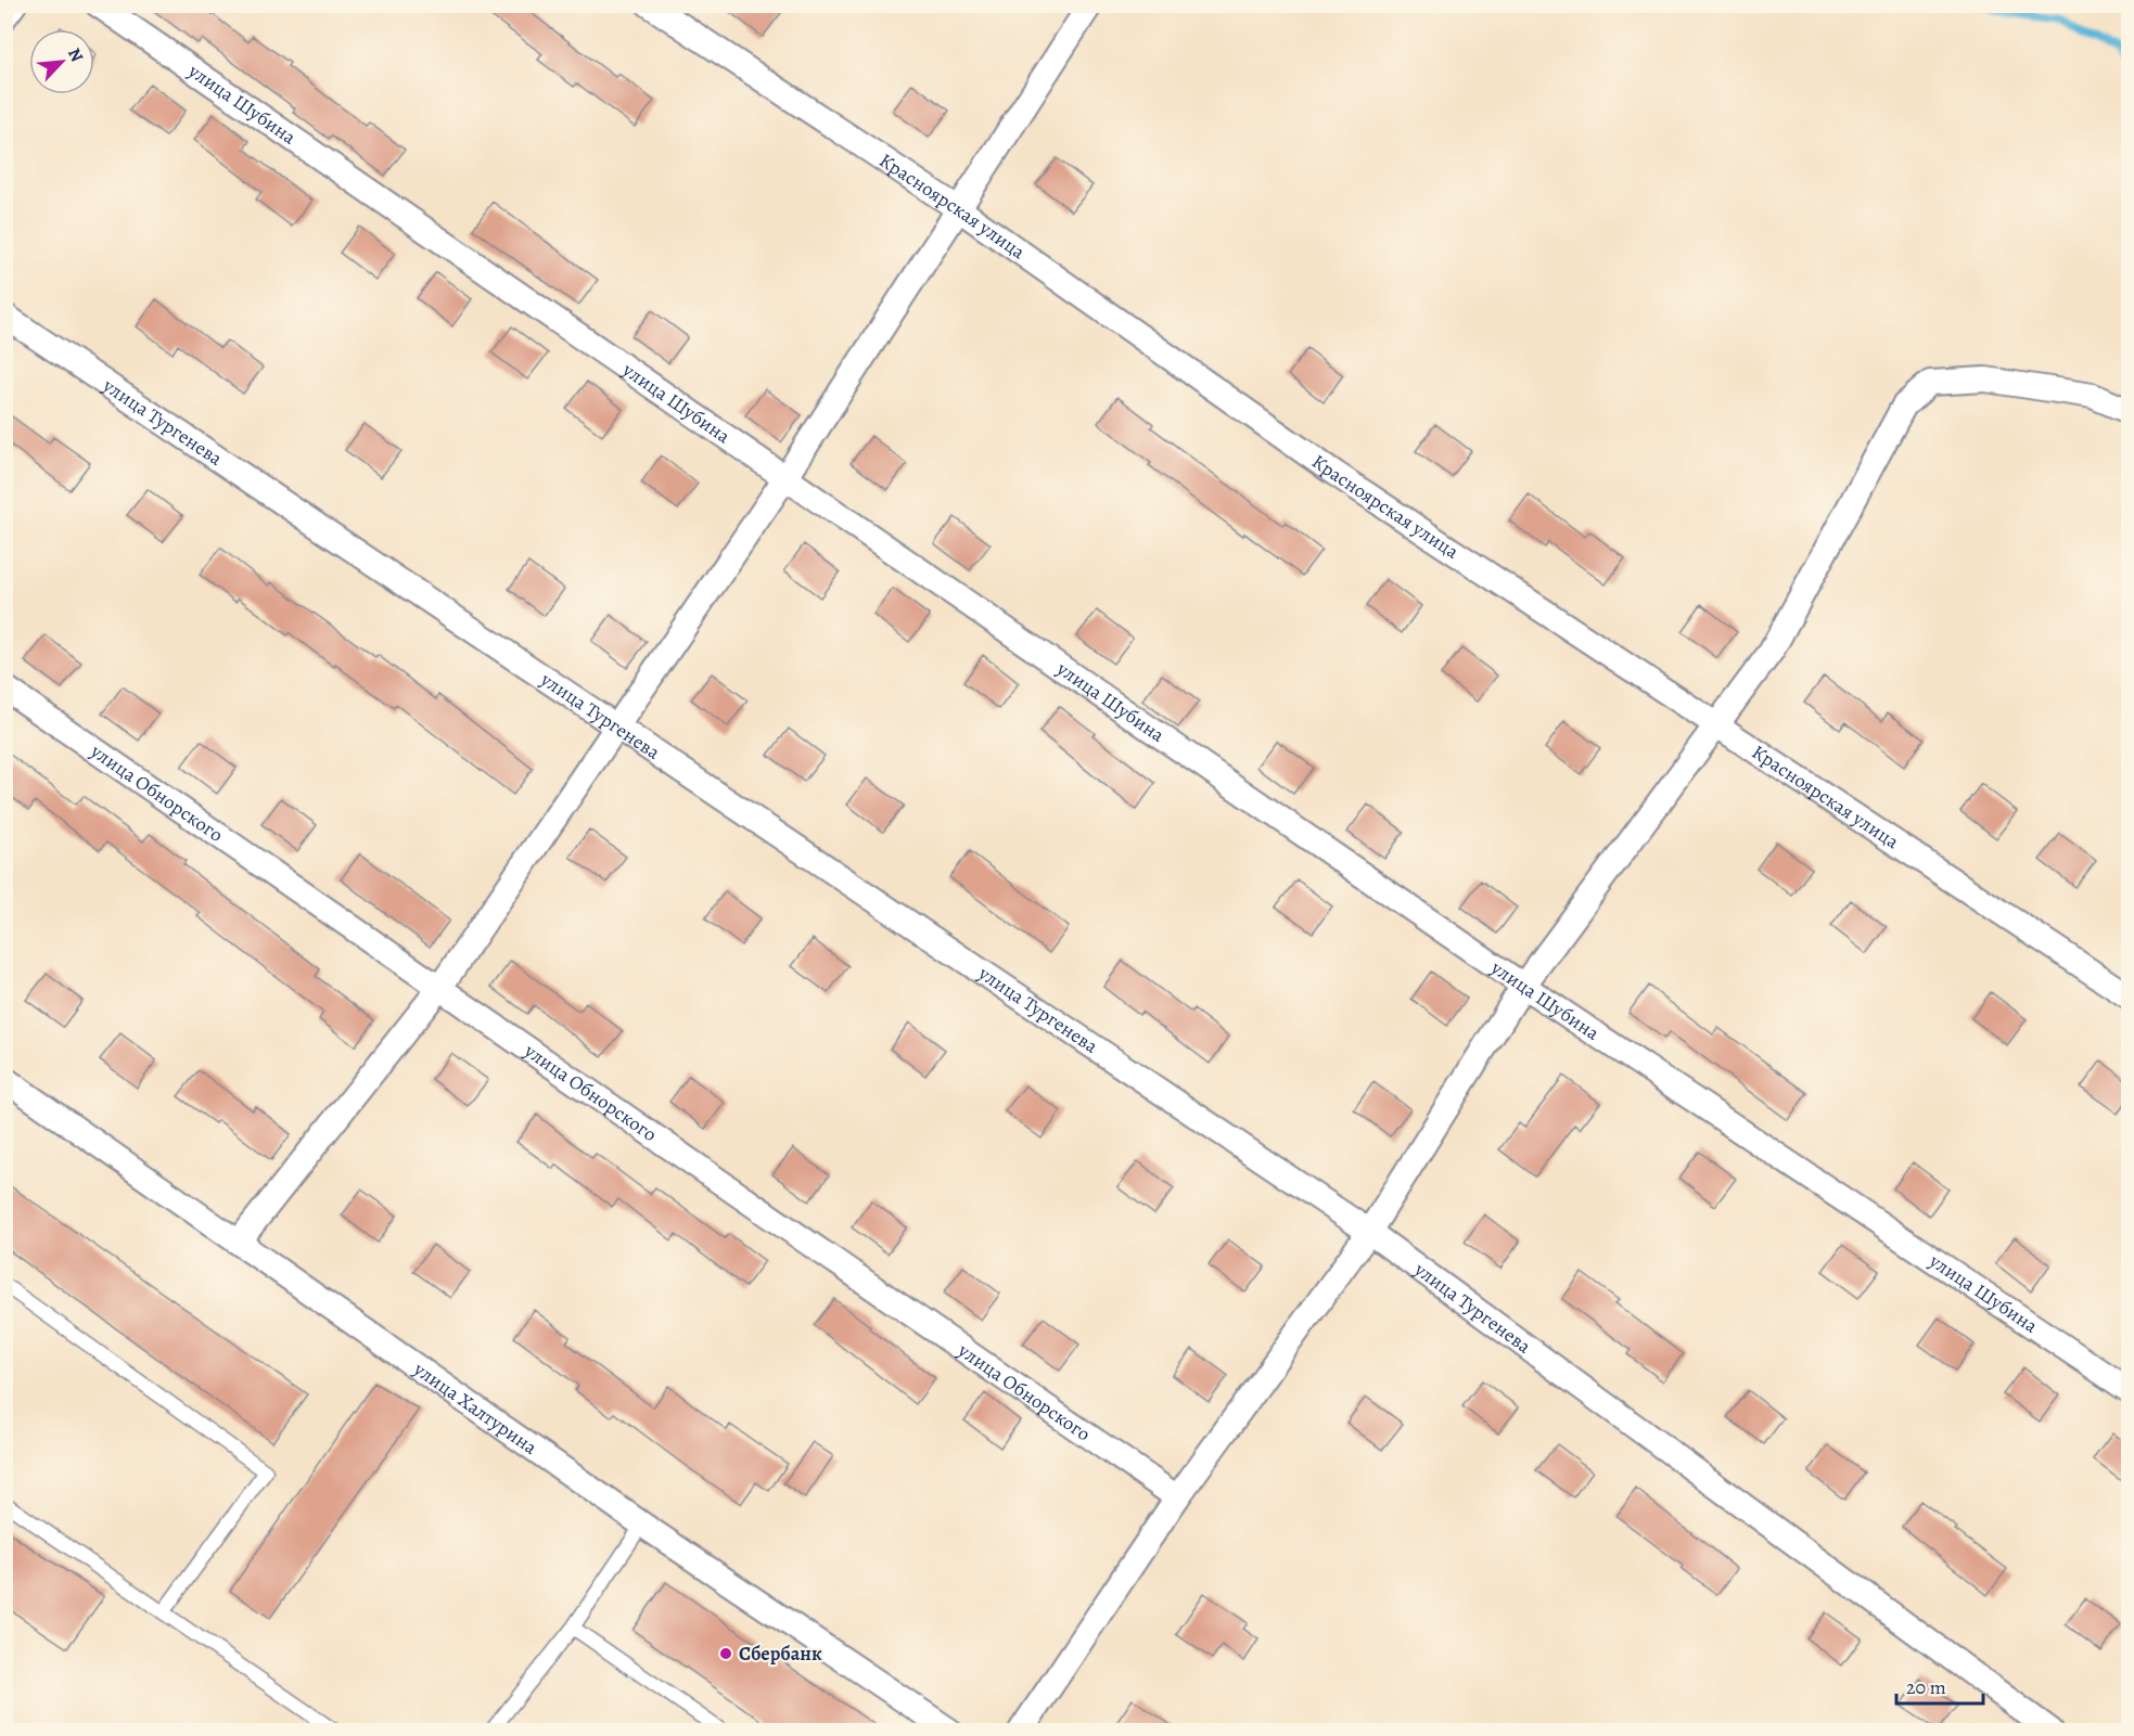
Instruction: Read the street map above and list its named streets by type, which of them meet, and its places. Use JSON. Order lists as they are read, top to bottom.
{
  "streets": {
    "street": [
      "улица Шубина",
      "Красноярская улица",
      "улица Тургенева",
      "улица Обнорского",
      "улица Халтурина"
    ]
  },
  "places": ["Сбербанк"],
  "scale_bar": "20 m",
  "north": "top right"
}
